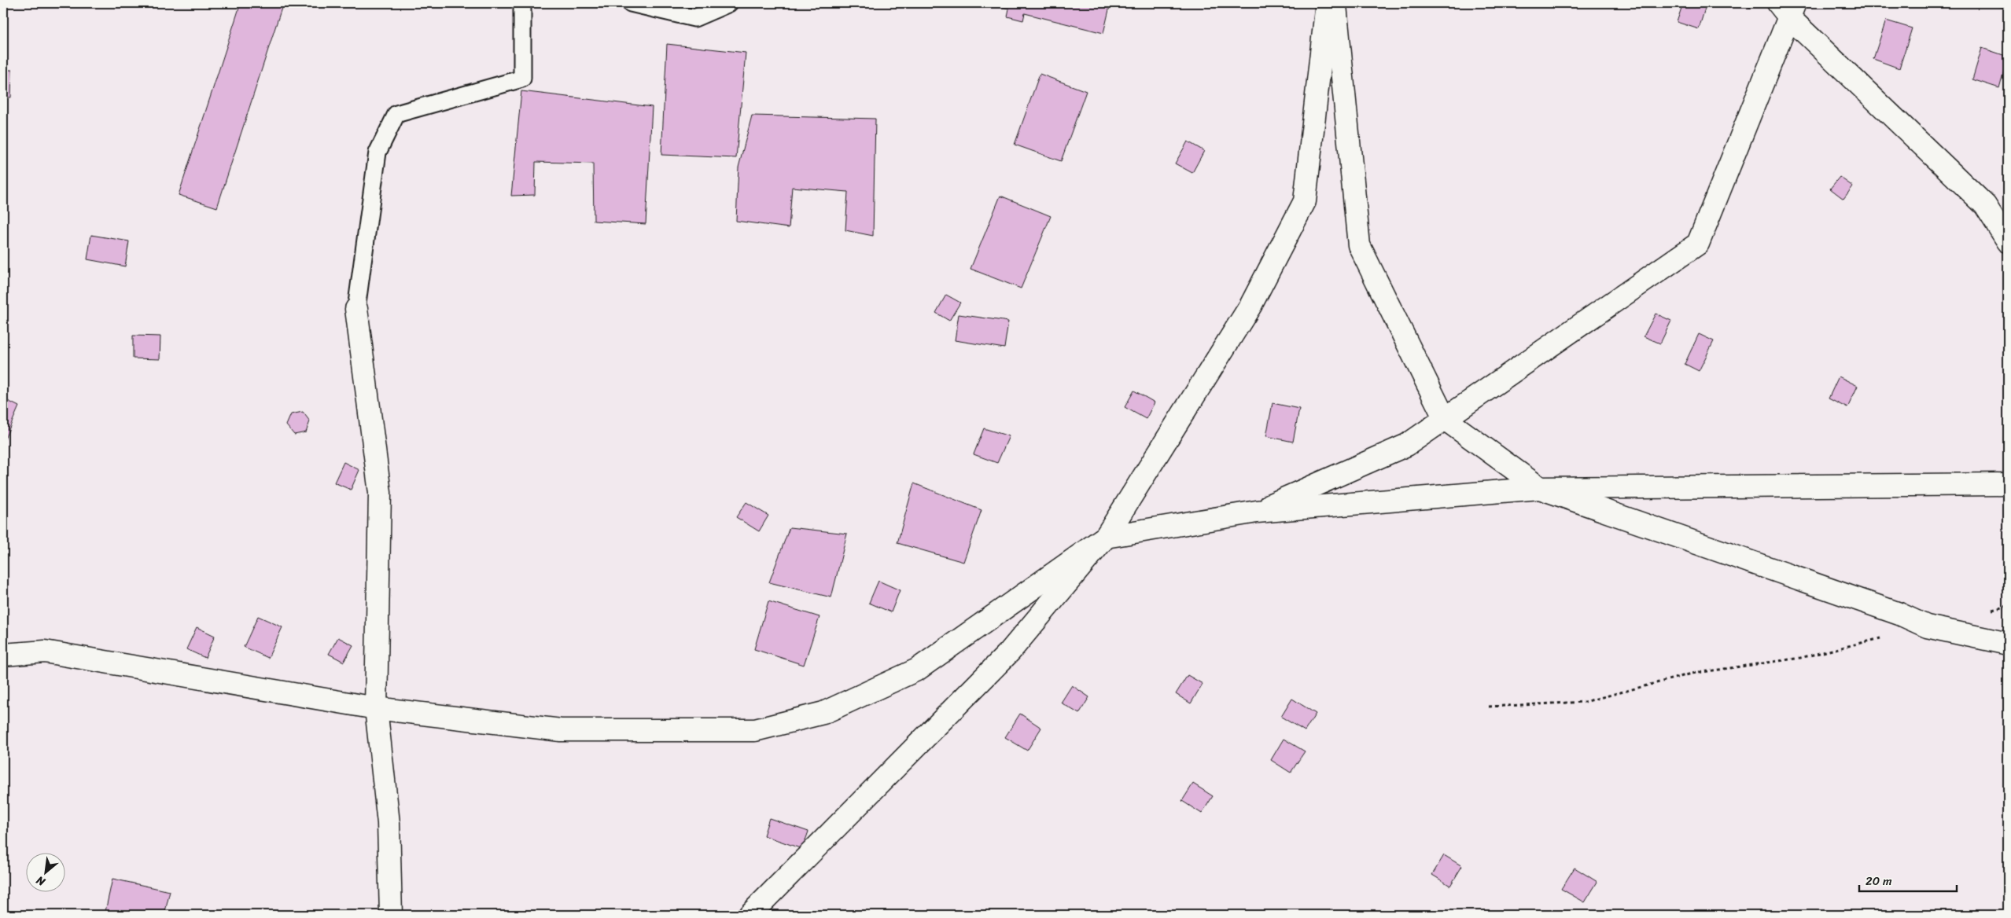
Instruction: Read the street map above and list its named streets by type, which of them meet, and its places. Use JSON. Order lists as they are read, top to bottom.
{
  "scale_bar": "20 m",
  "north": "bottom left"
}
